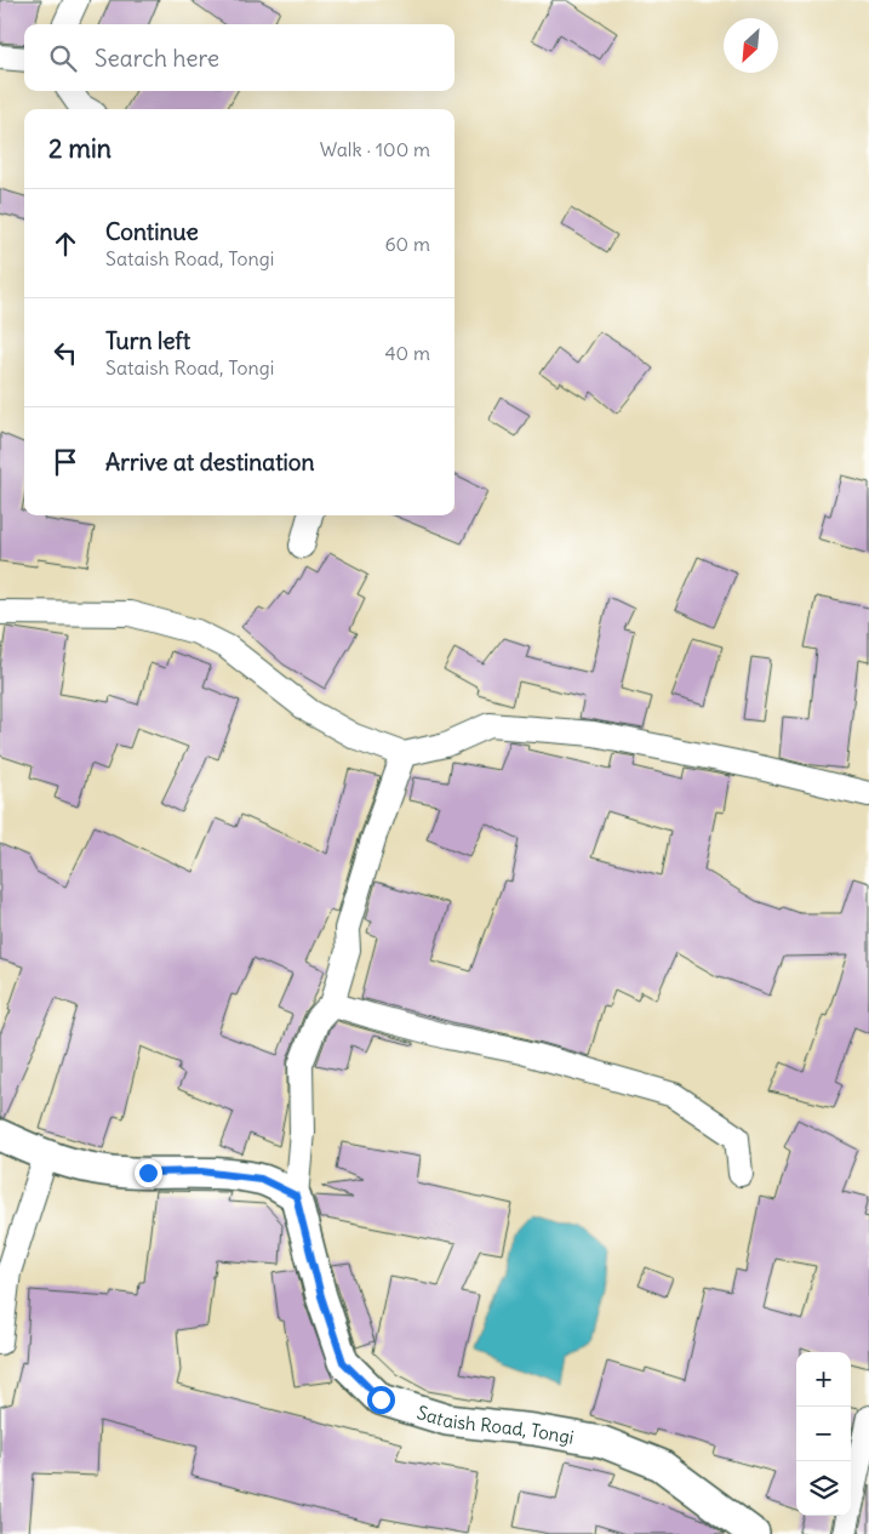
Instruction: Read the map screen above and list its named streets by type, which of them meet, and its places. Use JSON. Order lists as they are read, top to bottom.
{
  "streets": {
    "street": ["Sataish Road, Tongi"]
  },
  "north": "bottom left",
  "page": {
    "search": "Search here",
    "heading": ["2 min", "Walk · 100 m"],
    "list": [
      ["Continue", "Sataish Road, Tongi", "60 m"],
      ["Turn left", "Sataish Road, Tongi", "40 m"],
      "Arrive at destination"
    ],
    "map_buttons": ["+", "−"]
  }
}
